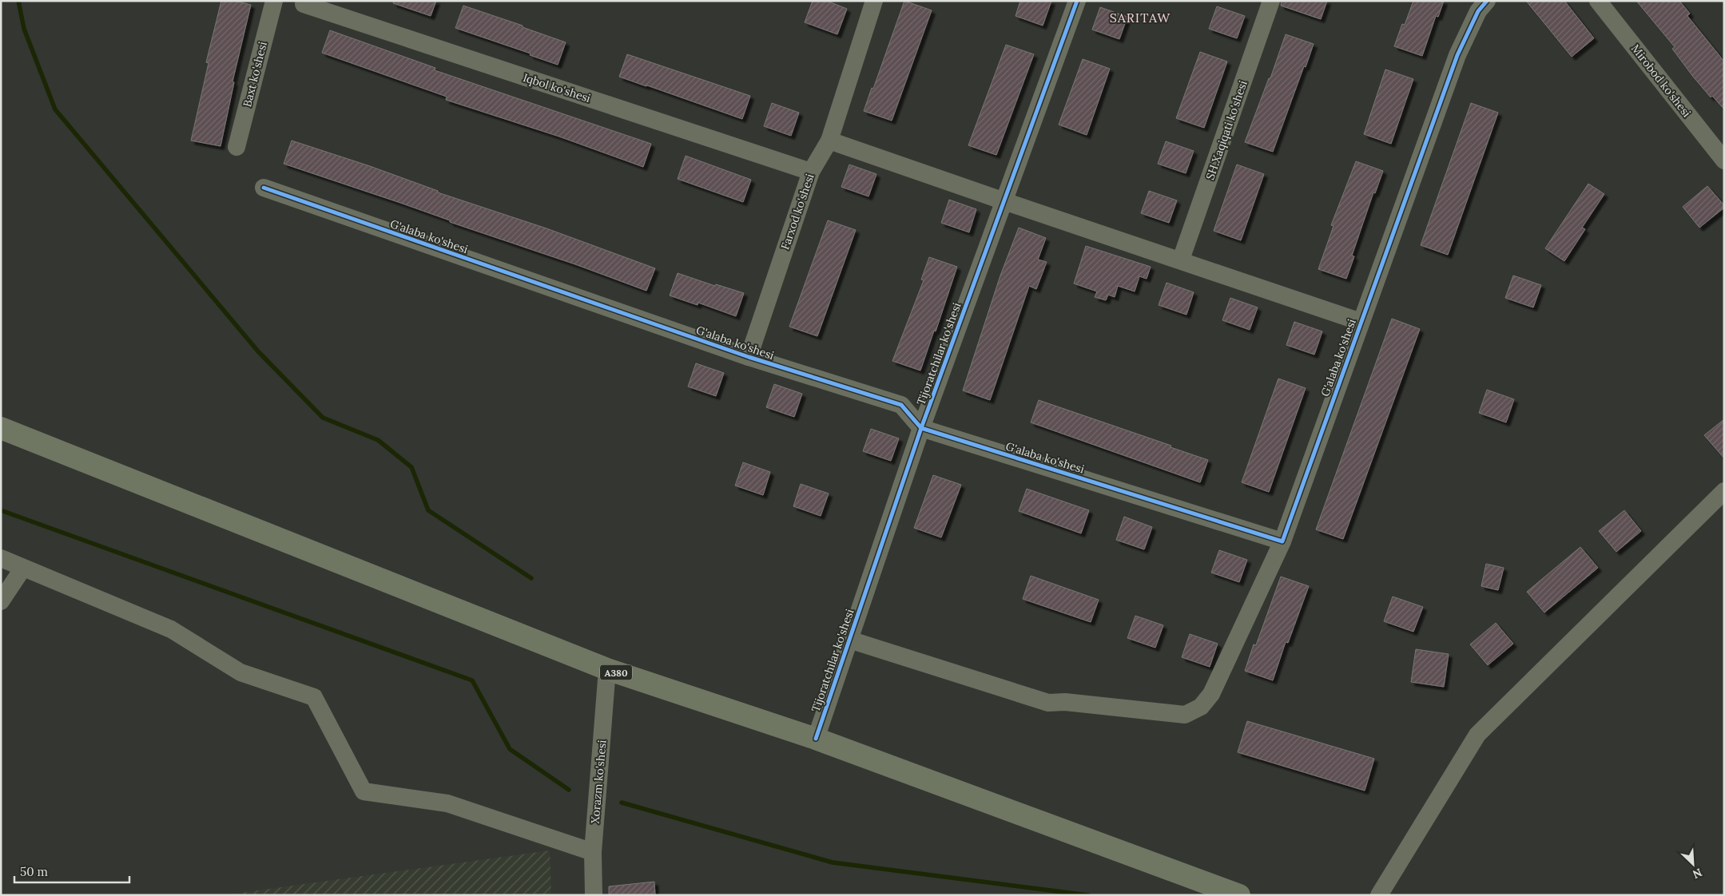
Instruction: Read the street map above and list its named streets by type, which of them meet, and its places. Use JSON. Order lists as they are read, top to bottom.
{
  "streets": {
    "highway": ["A380"],
    "street": [
      "Baxt ko'shesi",
      "Mirobod ko'shesi",
      "Iqbol ko'shesi",
      "SH.Xaqiqati ko'shesi",
      "Farxod ko'shesi",
      "G'alaba ko'shesi",
      "Tijoratchilar ko'shesi",
      "Xorazm ko'shesi"
    ]
  },
  "crossings": [
    ["Iqbol ko'shesi", "Farxod ko'shesi"],
    ["SH.Xaqiqati ko'shesi", "G'alaba ko'shesi"],
    ["Farxod ko'shesi", "G'alaba ko'shesi"],
    ["G'alaba ko'shesi", "Tijoratchilar ko'shesi"],
    ["Tijoratchilar ko'shesi", "A380"],
    ["A380", "Xorazm ko'shesi"]
  ],
  "districts": ["SARITAW"],
  "scale_bar": "50 m",
  "north": "bottom right"
}
